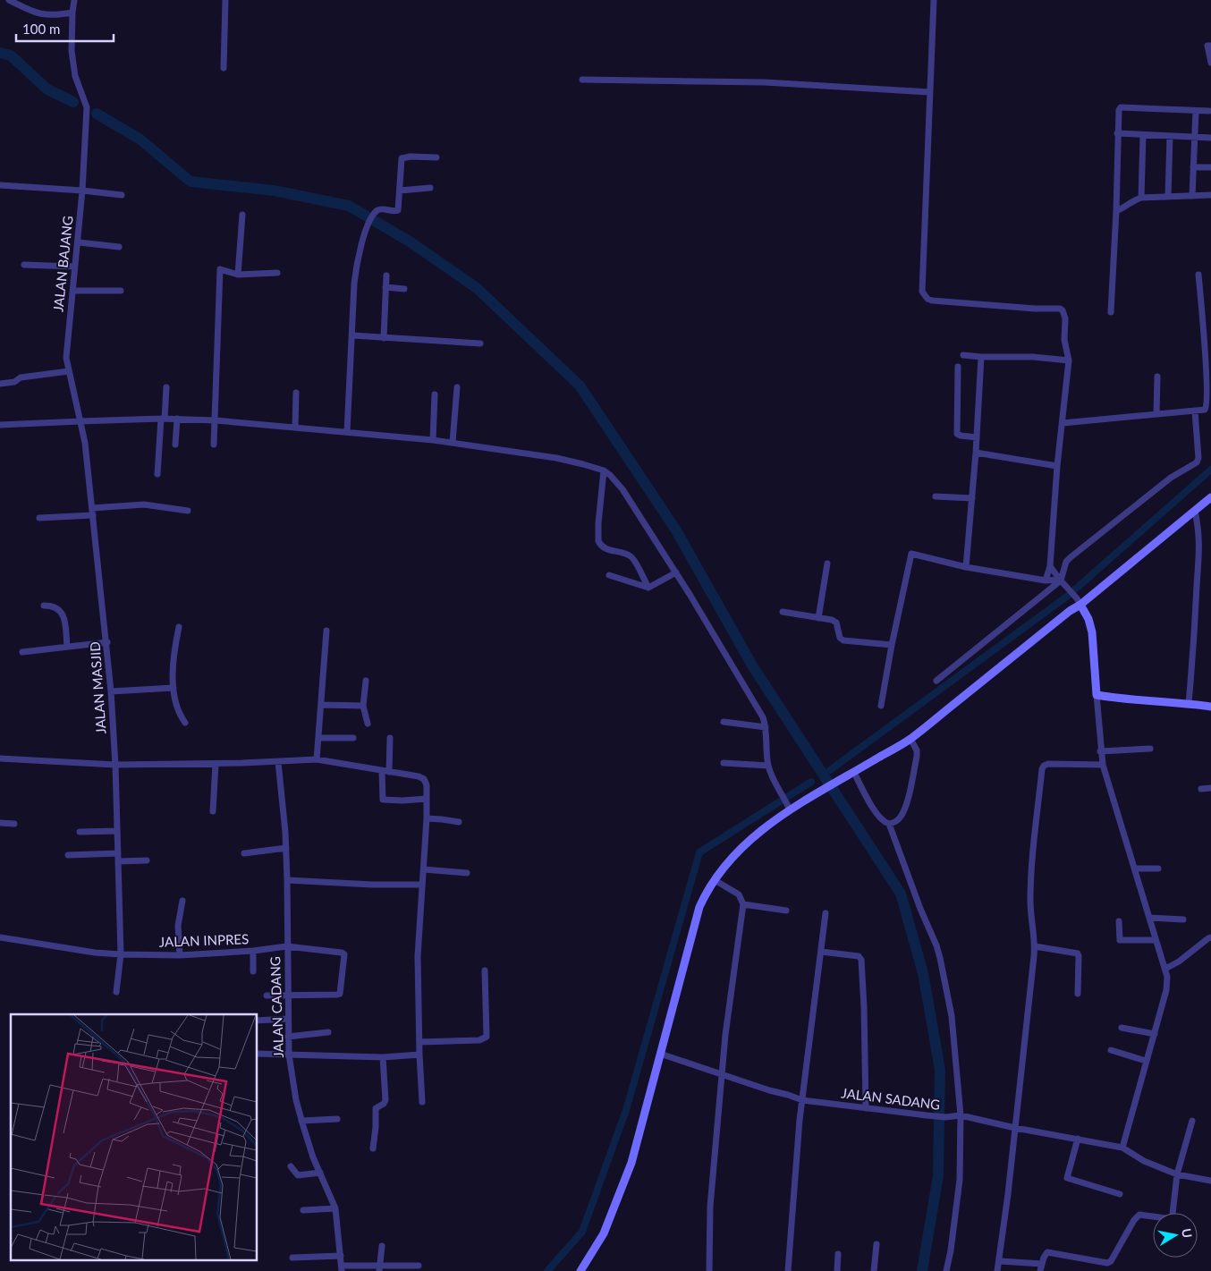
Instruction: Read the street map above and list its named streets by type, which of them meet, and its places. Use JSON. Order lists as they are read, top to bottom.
{
  "streets": {
    "street": [
      "JALAN BAJANG",
      "JALAN MASJID",
      "JALAN INPRES",
      "JALAN CADANG",
      "JALAN SADANG"
    ]
  },
  "crossings": [
    ["JALAN BAJANG", "JALAN MASJID"],
    ["JALAN MASJID", "JALAN INPRES"],
    ["JALAN INPRES", "JALAN CADANG"]
  ],
  "scale_bar": "100 m",
  "north": "right"
}
